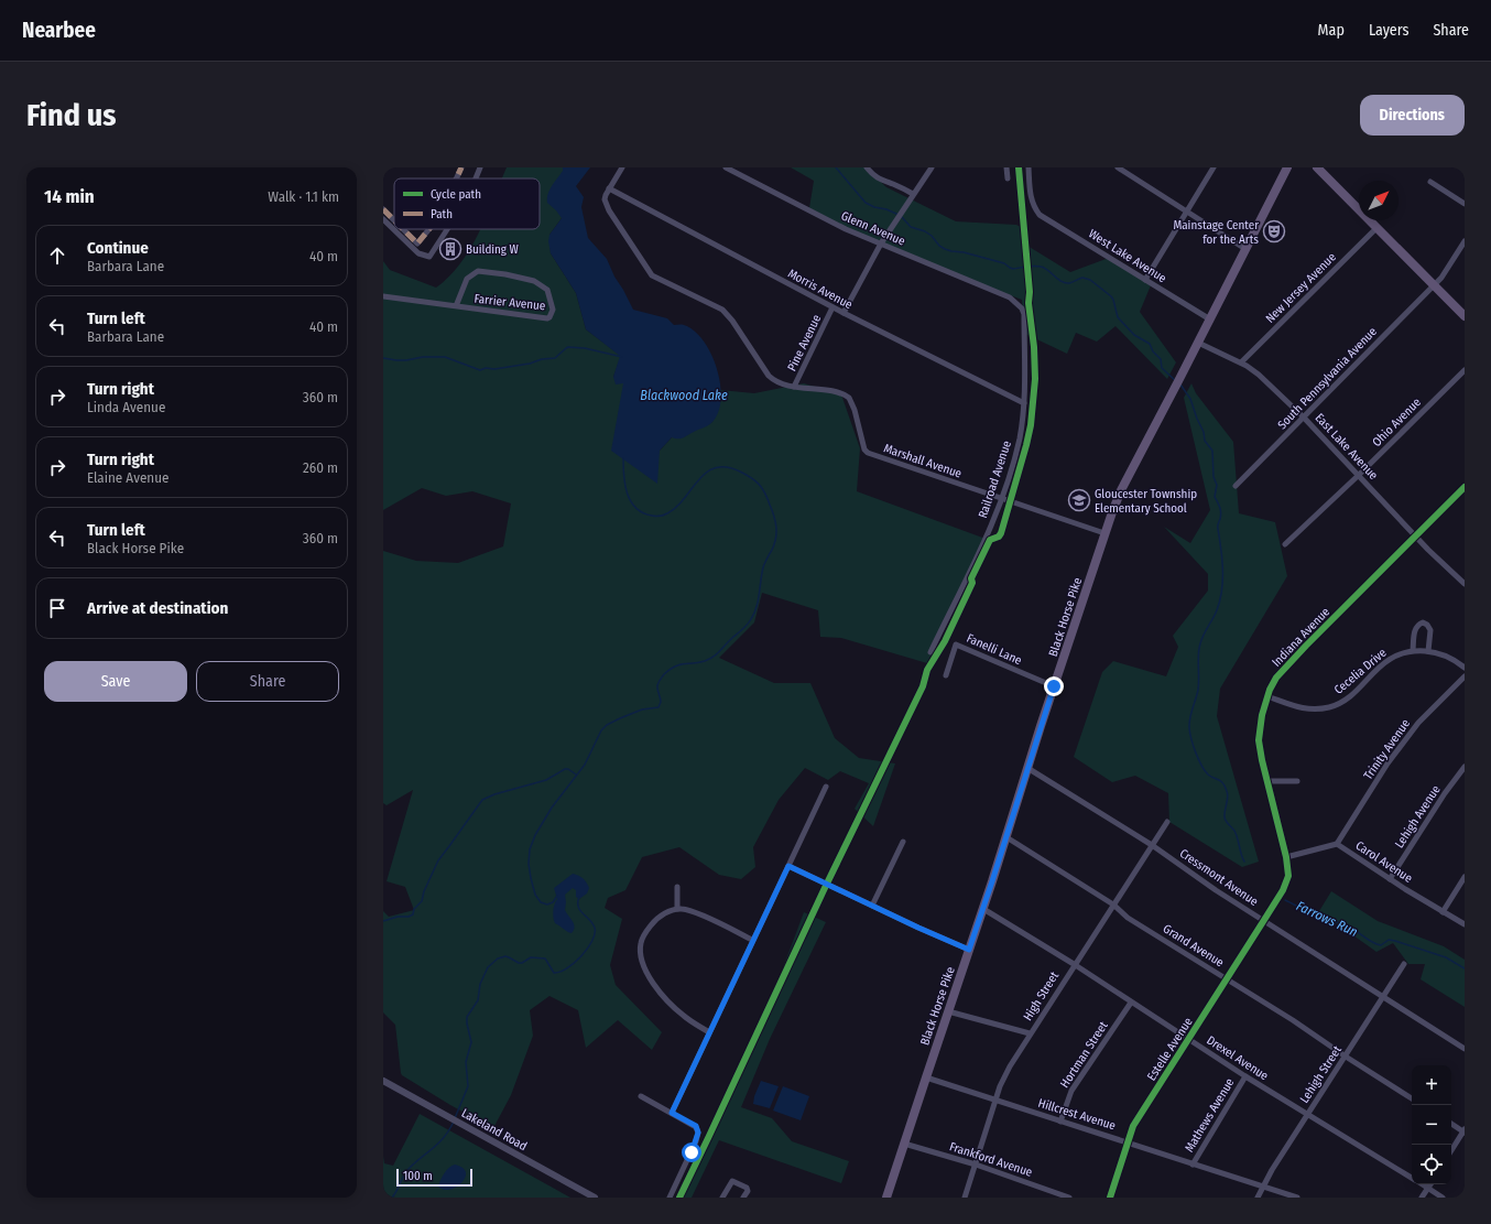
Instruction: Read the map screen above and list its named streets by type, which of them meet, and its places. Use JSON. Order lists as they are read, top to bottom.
{
  "streets": {
    "main road": ["Black Horse Pike"],
    "street": [
      "Glenn Avenue",
      "West Lake Avenue",
      "New Jersey Avenue",
      "Morris Avenue",
      "Farrier Avenue",
      "Pine Avenue",
      "South Pennsylvania Avenue",
      "Ohio Avenue",
      "East Lake Avenue",
      "Marshall Avenue",
      "Railroad Avenue",
      "Indiana Avenue",
      "Fanelli Lane",
      "Cecelia Drive",
      "Trinity Avenue",
      "Lehigh Avenue",
      "Carol Avenue",
      "Cressmont Avenue",
      "Grand Avenue",
      "High Street",
      "Estelle Avenue",
      "Hortman Street",
      "Drexel Avenue",
      "Lehigh Street",
      "Hillcrest Avenue",
      "Mathews Avenue",
      "Lakeland Road",
      "Frankford Avenue"
    ]
  },
  "crossings": [
    ["Glenn Avenue", "Railroad Avenue"],
    ["West Lake Avenue", "Black Horse Pike"],
    ["New Jersey Avenue", "East Lake Avenue"],
    ["Morris Avenue", "Pine Avenue"],
    ["Morris Avenue", "Marshall Avenue"],
    ["Morris Avenue", "Railroad Avenue"],
    ["Pine Avenue", "Marshall Avenue"],
    ["South Pennsylvania Avenue", "East Lake Avenue"],
    ["Ohio Avenue", "East Lake Avenue"],
    ["East Lake Avenue", "Black Horse Pike"],
    ["East Lake Avenue", "Indiana Avenue"],
    ["Marshall Avenue", "Railroad Avenue"],
    ["Marshall Avenue", "Black Horse Pike"],
    ["Black Horse Pike", "Fanelli Lane"],
    ["Black Horse Pike", "Cressmont Avenue"],
    ["Black Horse Pike", "Grand Avenue"],
    ["Black Horse Pike", "Drexel Avenue"],
    ["Black Horse Pike", "Hillcrest Avenue"],
    ["Black Horse Pike", "Frankford Avenue"],
    ["Indiana Avenue", "Cecelia Drive"],
    ["Indiana Avenue", "Carol Avenue"],
    ["Indiana Avenue", "Cressmont Avenue"],
    ["Indiana Avenue", "Estelle Avenue"],
    ["Trinity Avenue", "Carol Avenue"],
    ["Lehigh Avenue", "Carol Avenue"],
    ["Cressmont Avenue", "High Street"],
    ["Cressmont Avenue", "Estelle Avenue"],
    ["Cressmont Avenue", "Lehigh Street"],
    ["Grand Avenue", "High Street"],
    ["Grand Avenue", "Estelle Avenue"],
    ["Grand Avenue", "Lehigh Street"],
    ["High Street", "Drexel Avenue"],
    ["High Street", "Hillcrest Avenue"],
    ["High Street", "Frankford Avenue"],
    ["Estelle Avenue", "Drexel Avenue"],
    ["Estelle Avenue", "Hillcrest Avenue"],
    ["Hortman Street", "Drexel Avenue"],
    ["Hortman Street", "Hillcrest Avenue"],
    ["Drexel Avenue", "Lehigh Street"],
    ["Drexel Avenue", "Mathews Avenue"],
    ["Lehigh Street", "Hillcrest Avenue"],
    ["Hillcrest Avenue", "Mathews Avenue"]
  ],
  "water": ["Blackwood Lake", "Farrows Run"],
  "places": {
    "theatre": ["Mainstage Center for the Arts"],
    "building": ["Building W"],
    "school or university": ["Gloucester Township Elementary School"]
  },
  "legend": ["Cycle path", "Path"],
  "scale_bar": "100 m",
  "north": "top right",
  "page": {
    "header": "Nearbee",
    "nav": ["Map", "Layers", "Share"],
    "buttons": [
      "Directions",
      ["Save", "Share"]
    ],
    "title": "Find us",
    "heading": ["14 min", "Walk · 1.1 km"],
    "list": [
      ["Continue", "Barbara Lane", "40 m"],
      ["Turn left", "Barbara Lane", "40 m"],
      ["Turn right", "Linda Avenue", "360 m"],
      ["Turn right", "Elaine Avenue", "260 m"],
      ["Turn left", "Black Horse Pike", "360 m"],
      "Arrive at destination"
    ],
    "map_buttons": ["+", "−"],
    "scale": "100 m"
  }
}
